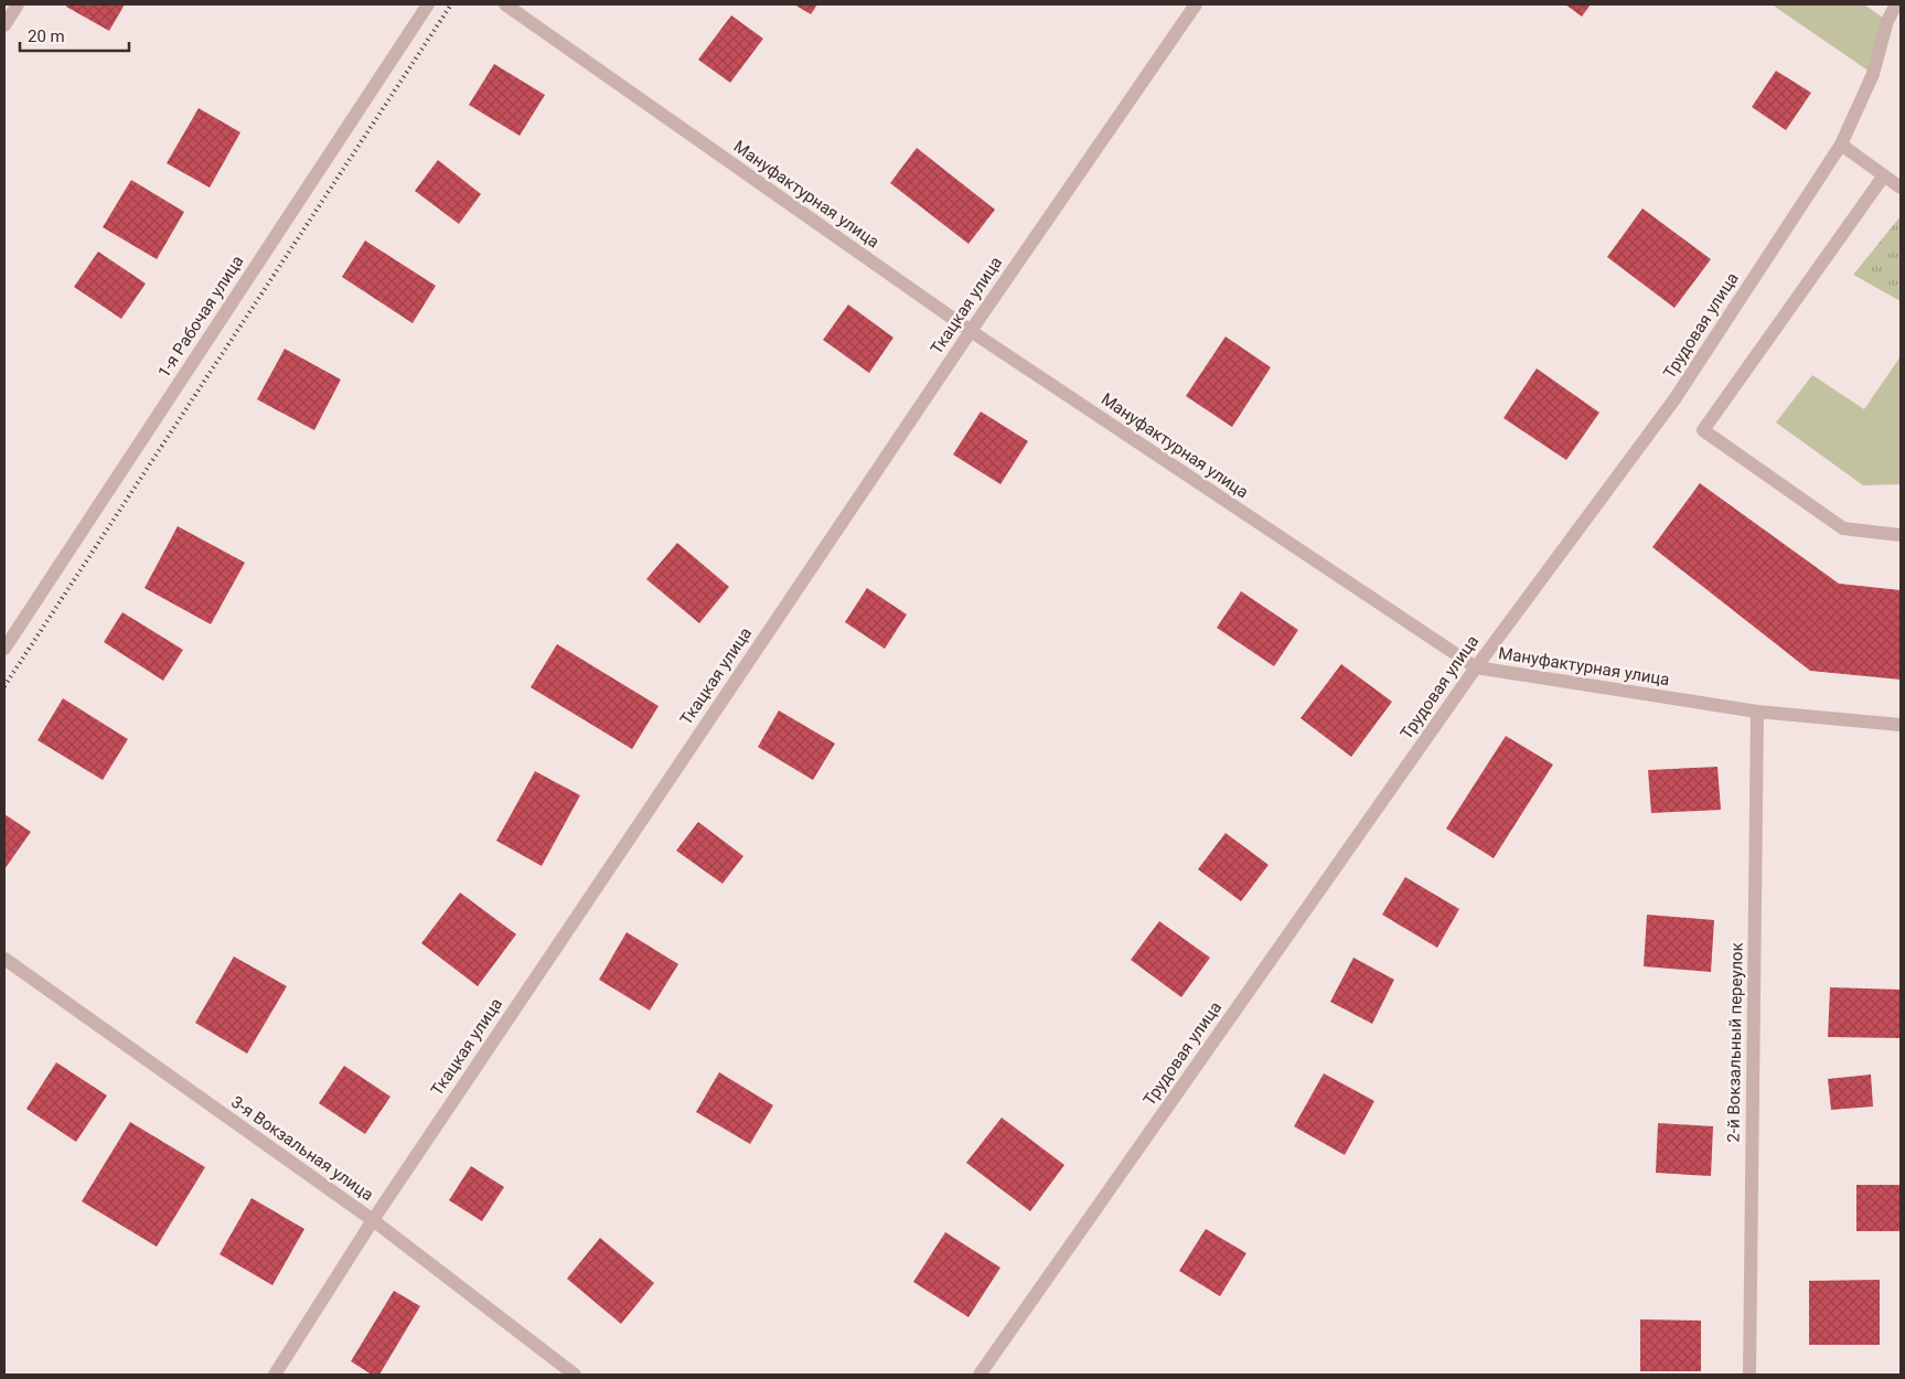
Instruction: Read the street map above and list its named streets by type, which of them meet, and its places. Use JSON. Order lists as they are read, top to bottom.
{
  "streets": {
    "street": [
      "Мануфактурная улица",
      "Ткацкая улица",
      "1-я Рабочая улица",
      "Трудовая улица",
      "2-й Вокзальный переулок",
      "3-я Вокзальная улица"
    ]
  },
  "crossings": [
    ["Мануфактурная улица", "Ткацкая улица"],
    ["Мануфактурная улица", "Трудовая улица"],
    ["Мануфактурная улица", "2-й Вокзальный переулок"],
    ["Ткацкая улица", "3-я Вокзальная улица"]
  ],
  "scale_bar": "20 m"
}
